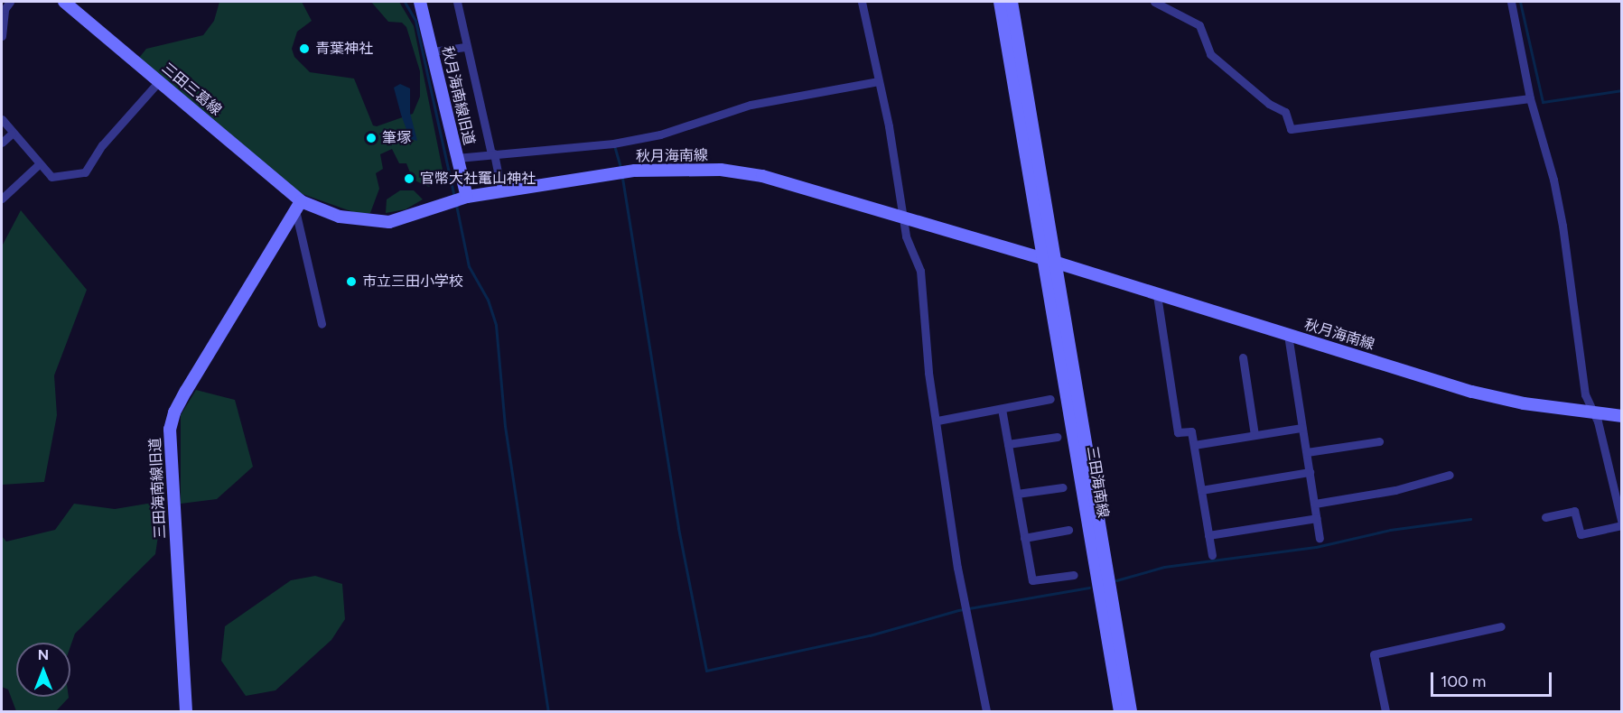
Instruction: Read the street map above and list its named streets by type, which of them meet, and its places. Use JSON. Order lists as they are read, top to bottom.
{
  "streets": {
    "main road": [
      "三田三葛線",
      "秋月海南線旧道",
      "秋月海南線",
      "三田海南線",
      "三田海南線旧道"
    ]
  },
  "crossings": [
    ["三田三葛線", "秋月海南線"],
    ["三田三葛線", "三田海南線旧道"],
    ["秋月海南線旧道", "秋月海南線"],
    ["秋月海南線", "三田海南線"],
    ["秋月海南線", "三田海南線旧道"]
  ],
  "places": [
    "青葉神社",
    "筆塚",
    "官幣大社竃山神社",
    "市立三田小学校"
  ],
  "scale_bar": "100 m",
  "north": "top"
}
